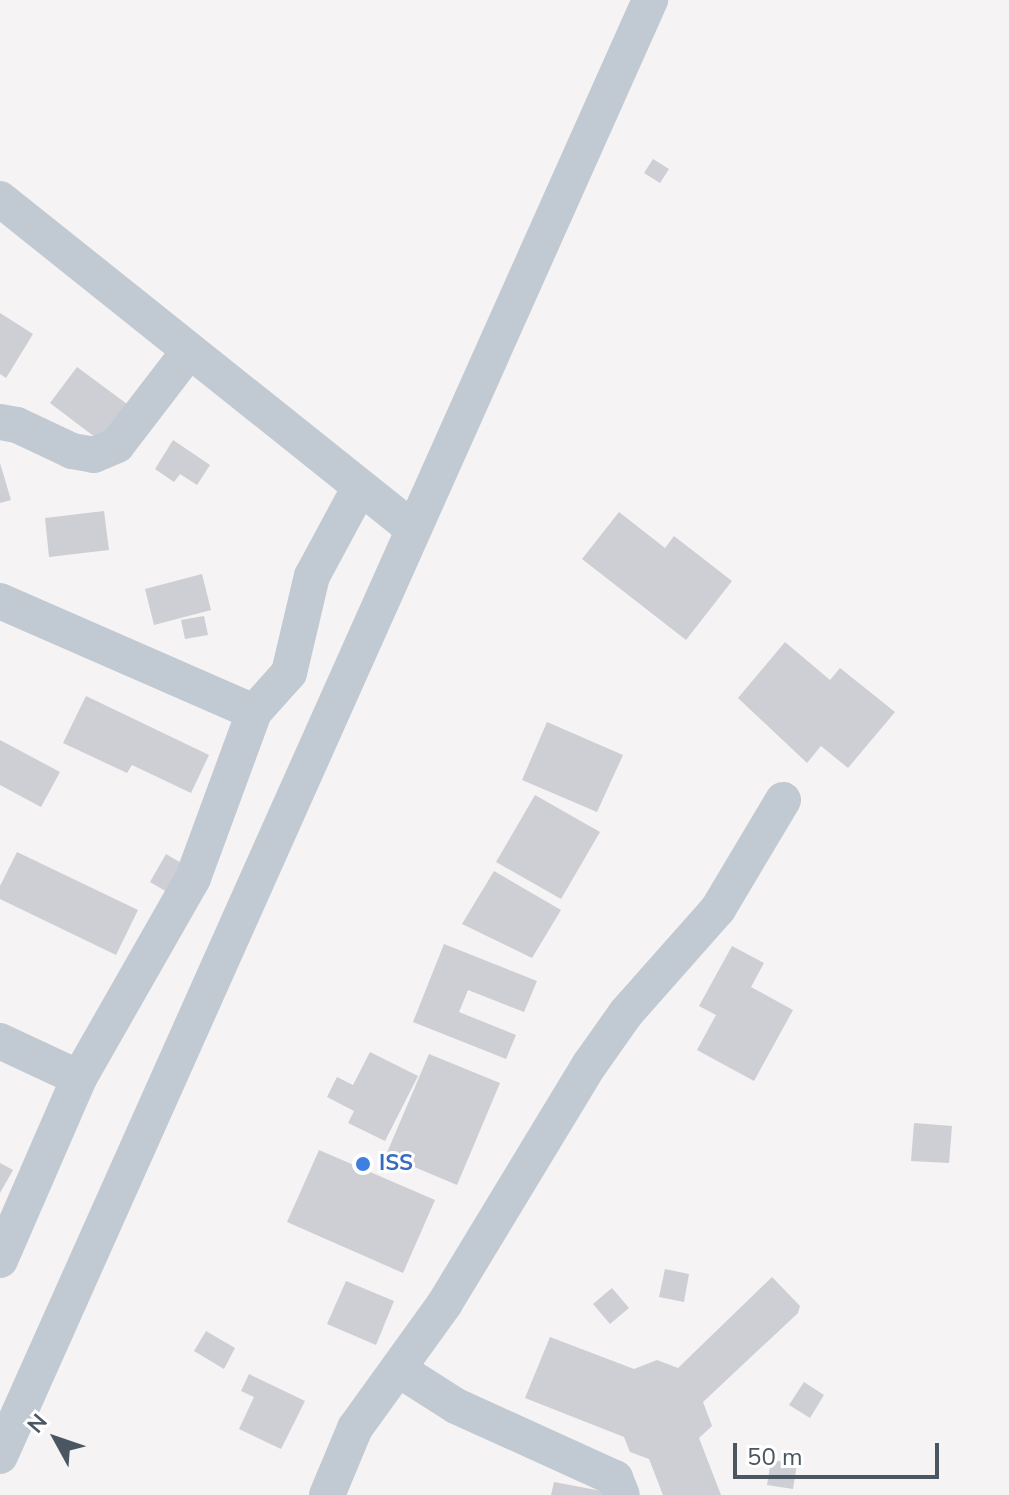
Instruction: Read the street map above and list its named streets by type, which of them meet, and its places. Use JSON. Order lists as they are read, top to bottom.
{
  "places": ["ISS"],
  "scale_bar": "50 m",
  "north": "top left"
}
